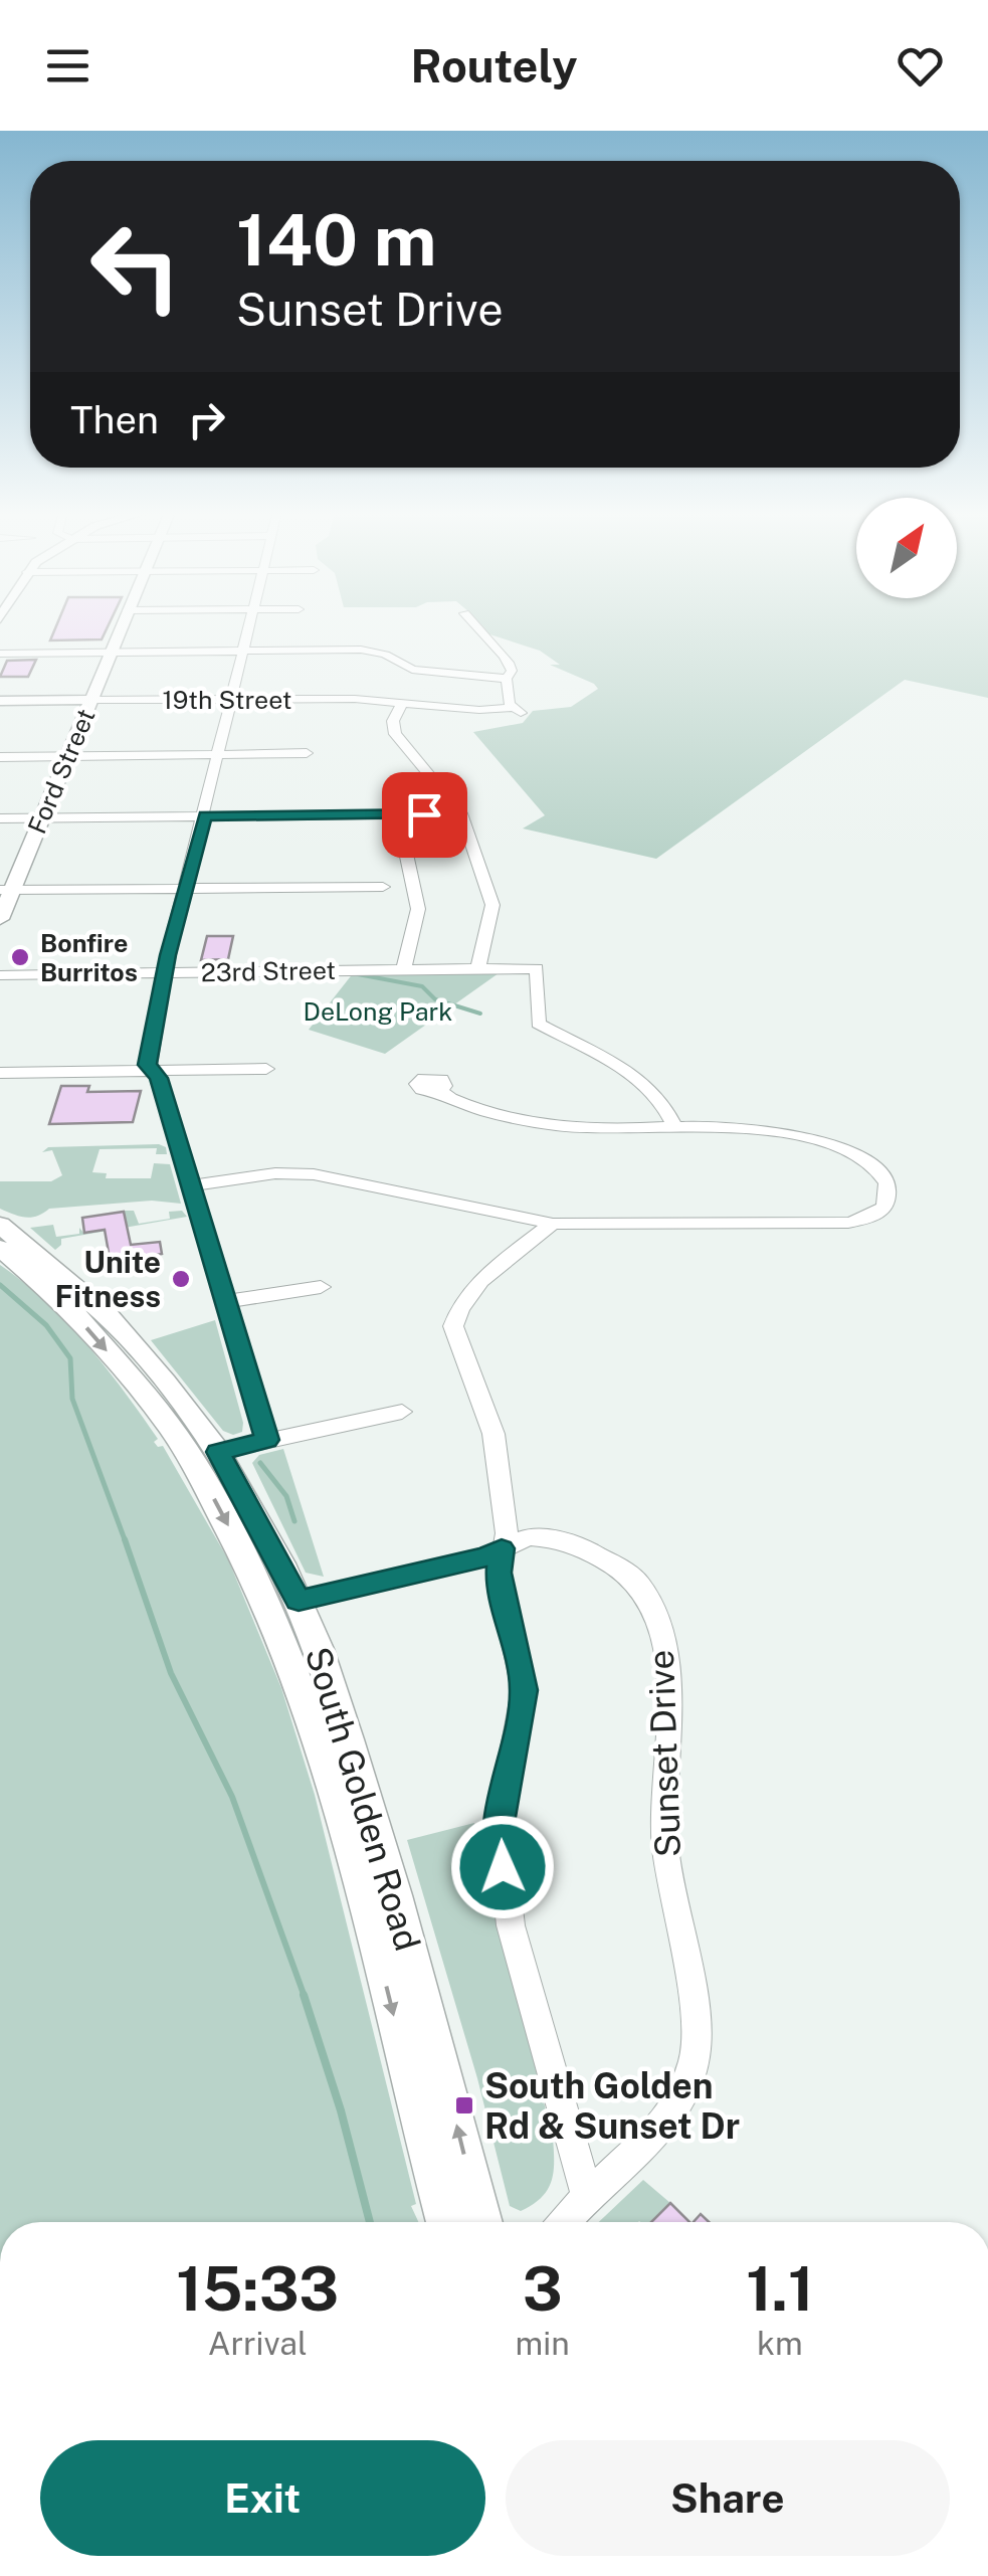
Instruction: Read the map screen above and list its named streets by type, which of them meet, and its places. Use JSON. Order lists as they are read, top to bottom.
{
  "streets": {
    "main road": ["19th Street", "Ford Street", "South Golden Road"],
    "street": ["23rd Street", "Sunset Drive"]
  },
  "crossings": [
    ["19th Street", "Ford Street"],
    ["Sunset Drive", "South Golden Road"]
  ],
  "parks": ["DeLong Park"],
  "places": {
    "other": ["Bonfire Burritos", "Unite Fitness"],
    "transit": ["South Golden Rd & Sunset Dr"]
  },
  "north": "top right",
  "page": {
    "header": "Routely",
    "turn": ["140 m", "Sunset Drive"],
    "then": "Then",
    "eta": [
      "15:33",
      "Arrival",
      "3",
      "min",
      "1.1",
      "km"
    ],
    "buttons": ["Exit", "Share"]
  }
}
